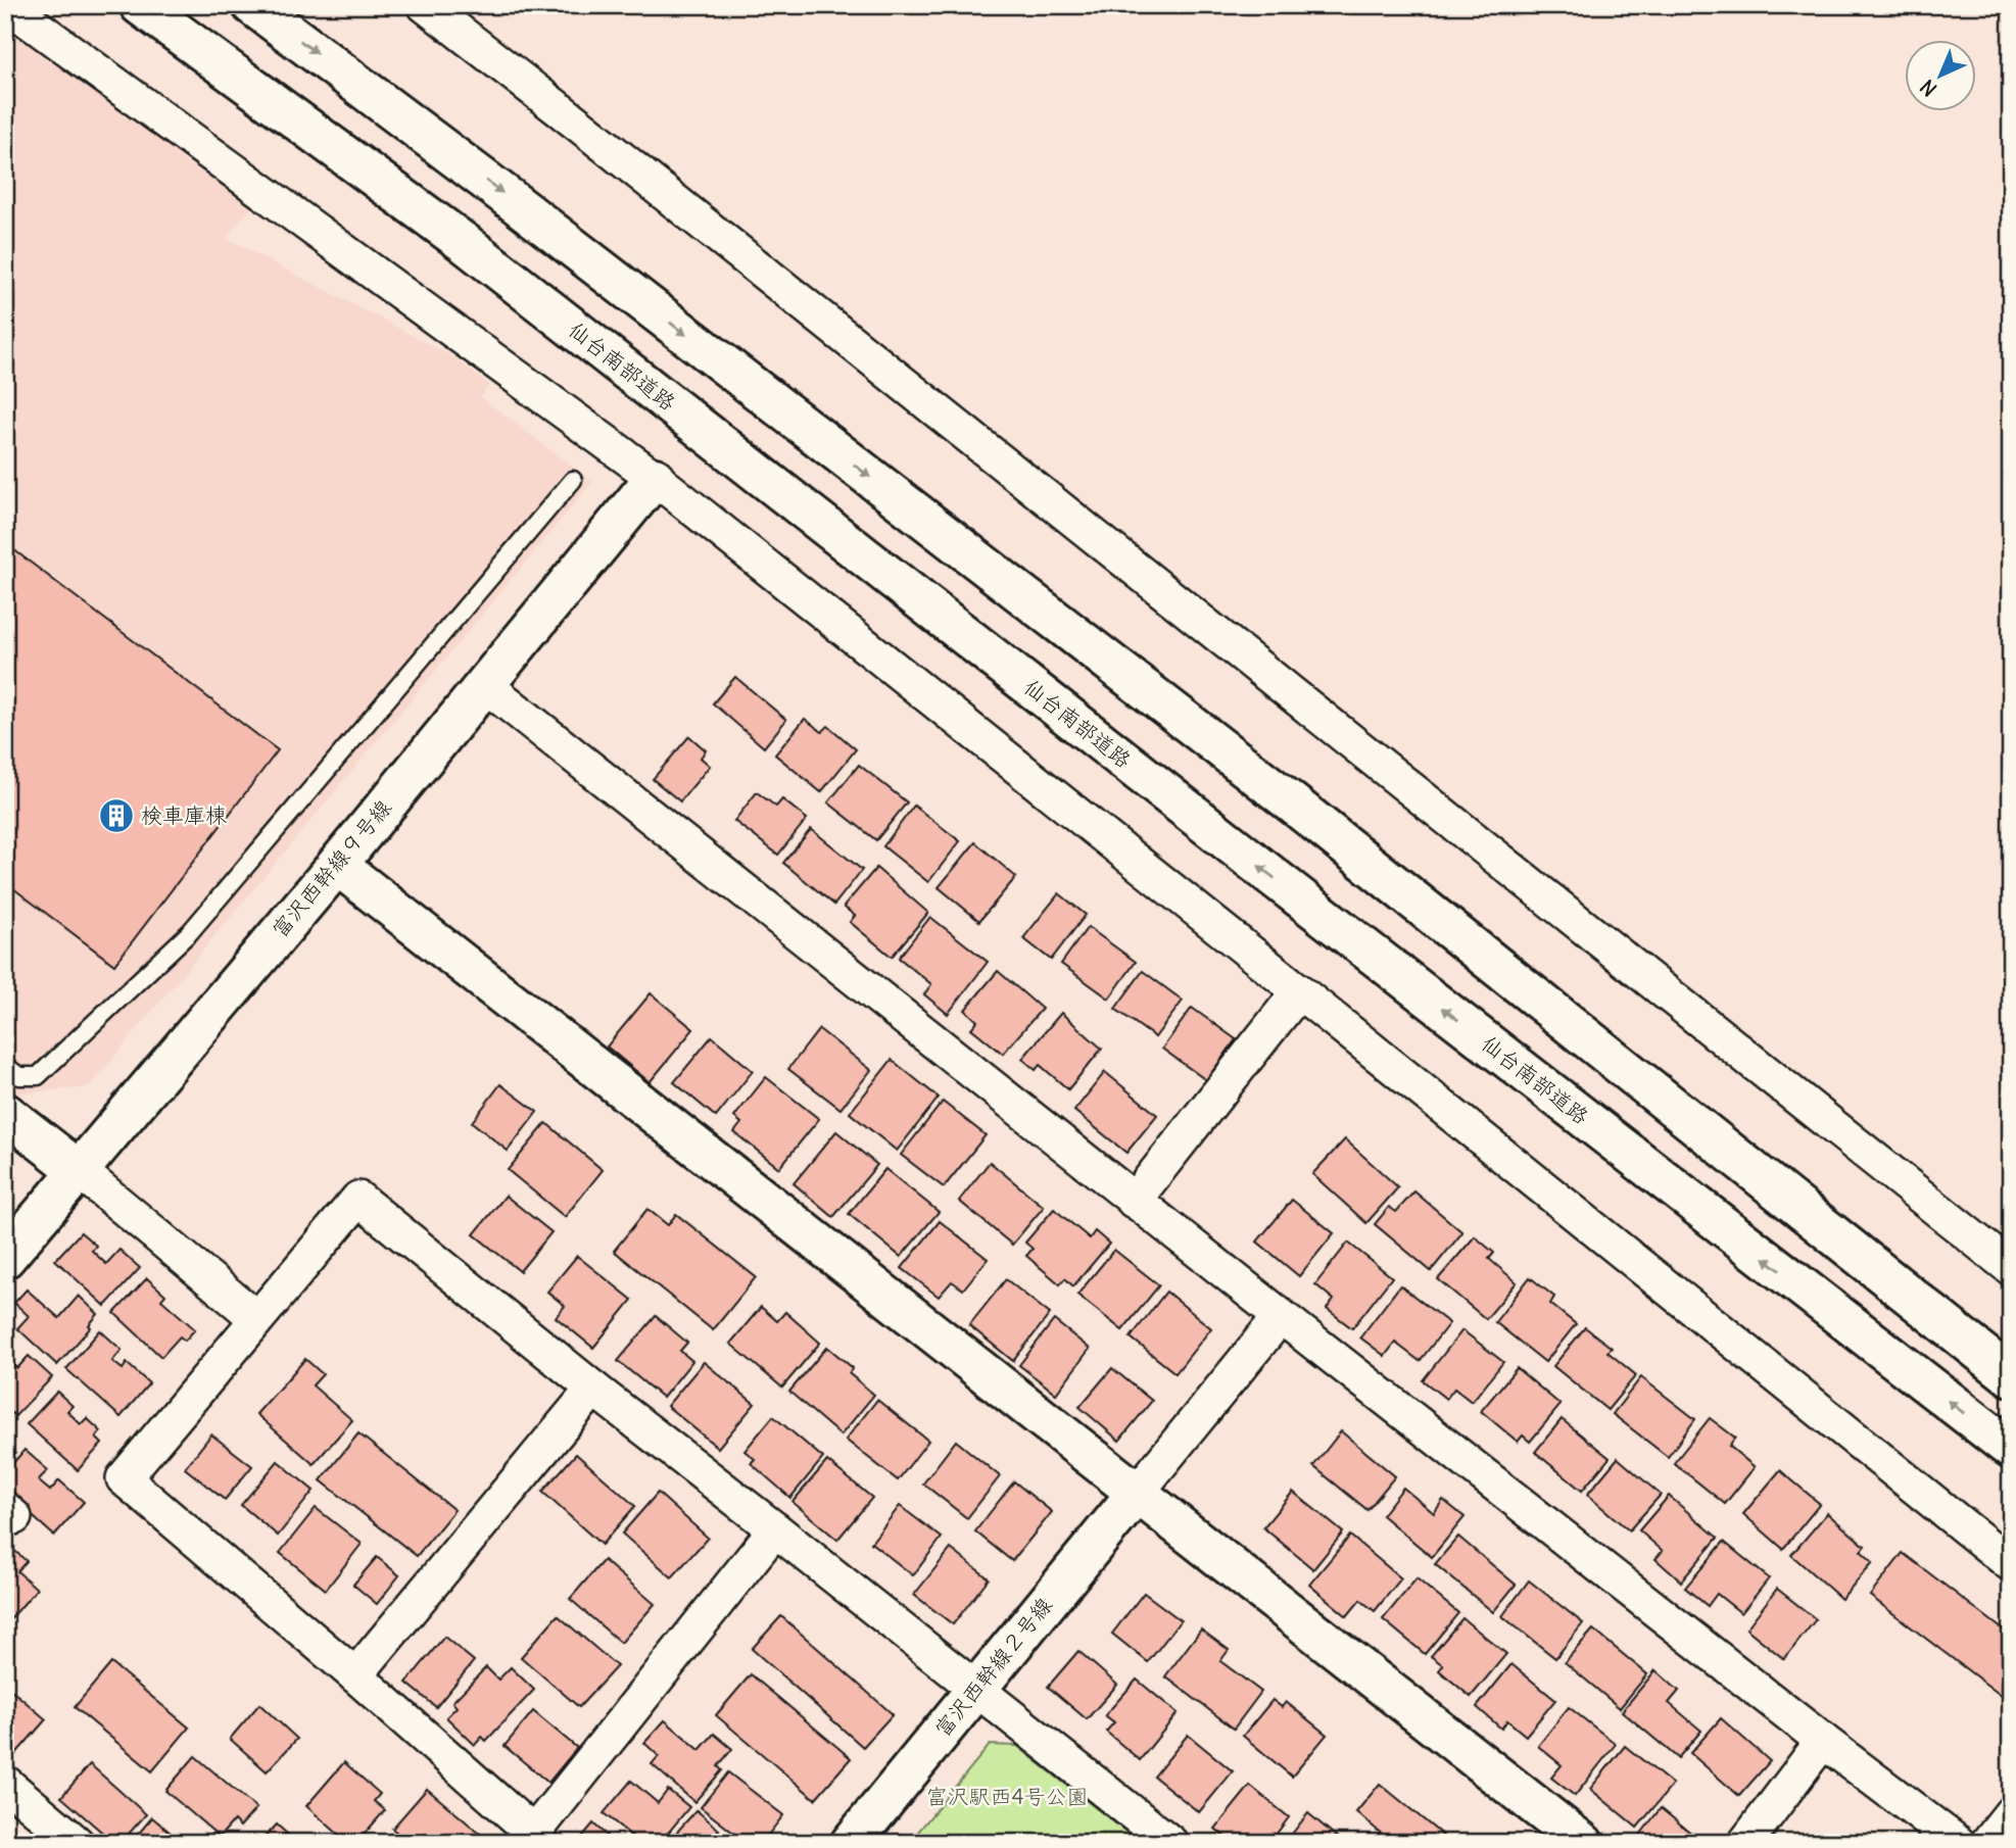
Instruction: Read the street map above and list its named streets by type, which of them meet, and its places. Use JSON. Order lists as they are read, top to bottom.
{
  "streets": {
    "main road": ["仙台南部道路", "富沢西幹線９号線", "富沢西幹線２号線"]
  },
  "parks": ["富沢駅西4号公園"],
  "places": {
    "building": ["検車庫棟"]
  },
  "north": "bottom left"
}
